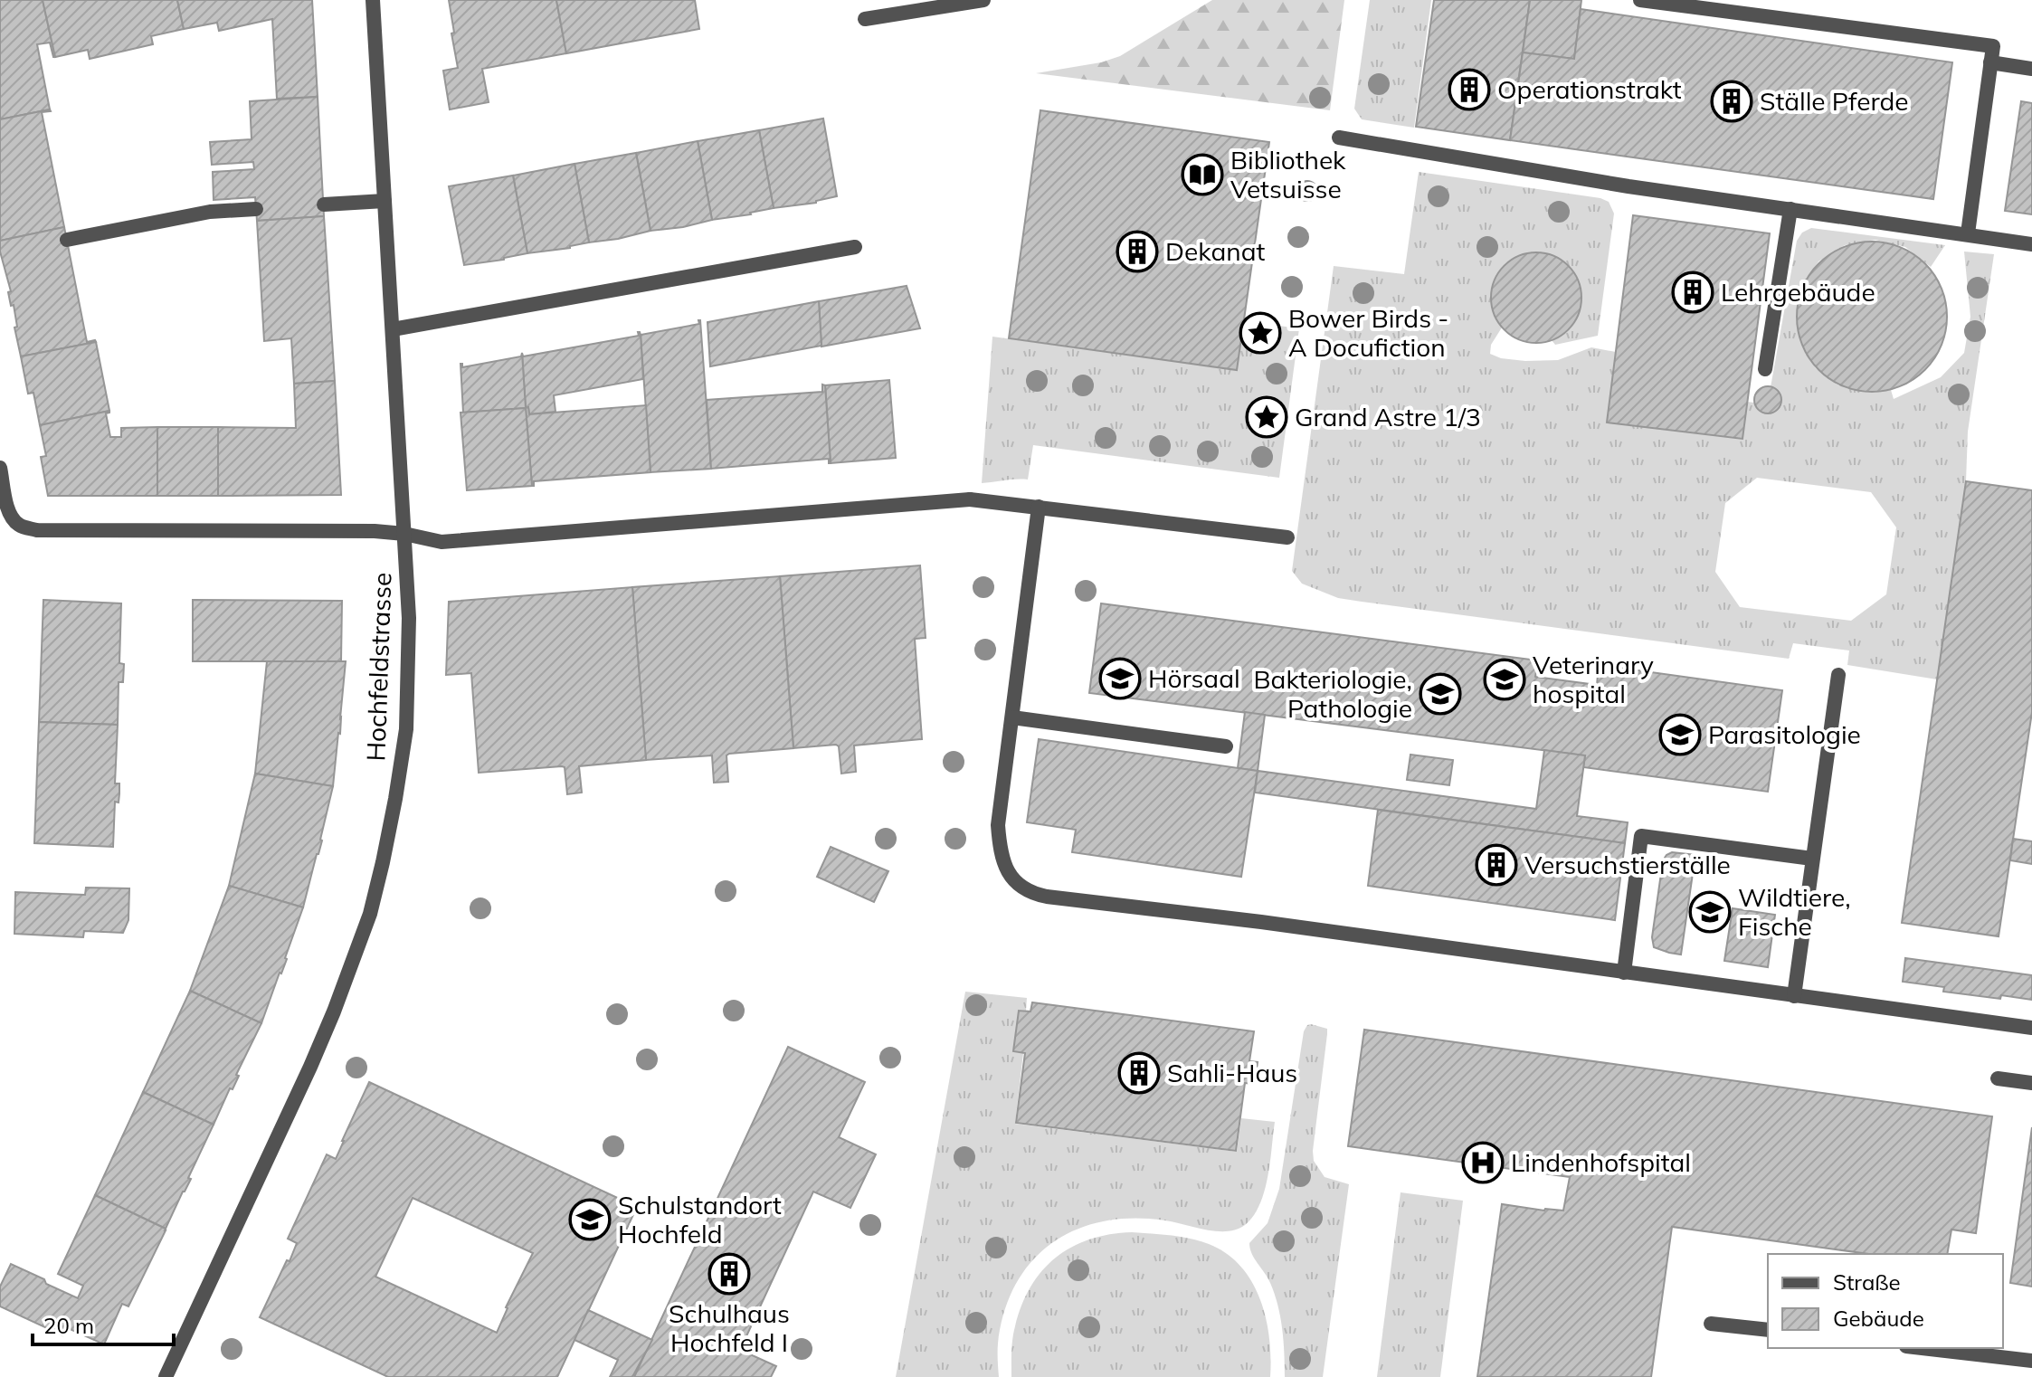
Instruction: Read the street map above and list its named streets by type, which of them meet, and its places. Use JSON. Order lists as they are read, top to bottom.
{
  "streets": {
    "street": ["Hochfeldstrasse"]
  },
  "places": {
    "building": [
      "Operationstrakt",
      "Ställe Pferde",
      "Dekanat",
      "Lehrgebäude",
      "Versuchstierställe",
      "Sahli-Haus",
      "Schulhaus Hochfeld I"
    ],
    "library": ["Bibliothek Vetsuisse"],
    "place": ["Bower Birds - A Docufiction", "Grand Astre 1/3"],
    "school or university": [
      "Hörsaal",
      "Veterinary hospital",
      "Bakteriologie, Pathologie",
      "Parasitologie",
      "Wildtiere, Fische",
      "Schulstandort Hochfeld"
    ],
    "hospital": ["Lindenhofspital"]
  },
  "legend": ["Straße", "Gebäude"],
  "scale_bar": "20 m"
}
